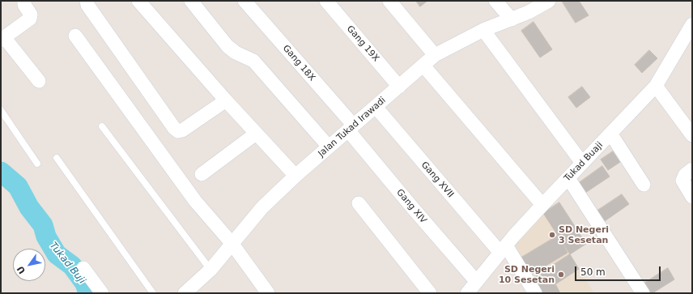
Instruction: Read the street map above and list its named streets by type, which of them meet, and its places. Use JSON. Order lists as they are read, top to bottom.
{
  "streets": {
    "street": [
      "Gang 19X",
      "Gang 18X",
      "Jalan Tukad Irawadi",
      "Tukad Buaji",
      "Gang XVII",
      "Gang XIV"
    ]
  },
  "crossings": [
    ["Gang 19X", "Jalan Tukad Irawadi"],
    ["Gang 18X", "Jalan Tukad Irawadi"],
    ["Gang 18X", "Gang XIV"],
    ["Jalan Tukad Irawadi", "Gang XVII"],
    ["Jalan Tukad Irawadi", "Gang XIV"],
    ["Tukad Buaji", "Gang XVII"],
    ["Tukad Buaji", "Gang XIV"]
  ],
  "water": ["Tukad Buji"],
  "places": ["SD Negeri 3 Sesetan", "SD Negeri 10 Sesetan"],
  "scale_bar": "50 m",
  "north": "bottom left"
}
